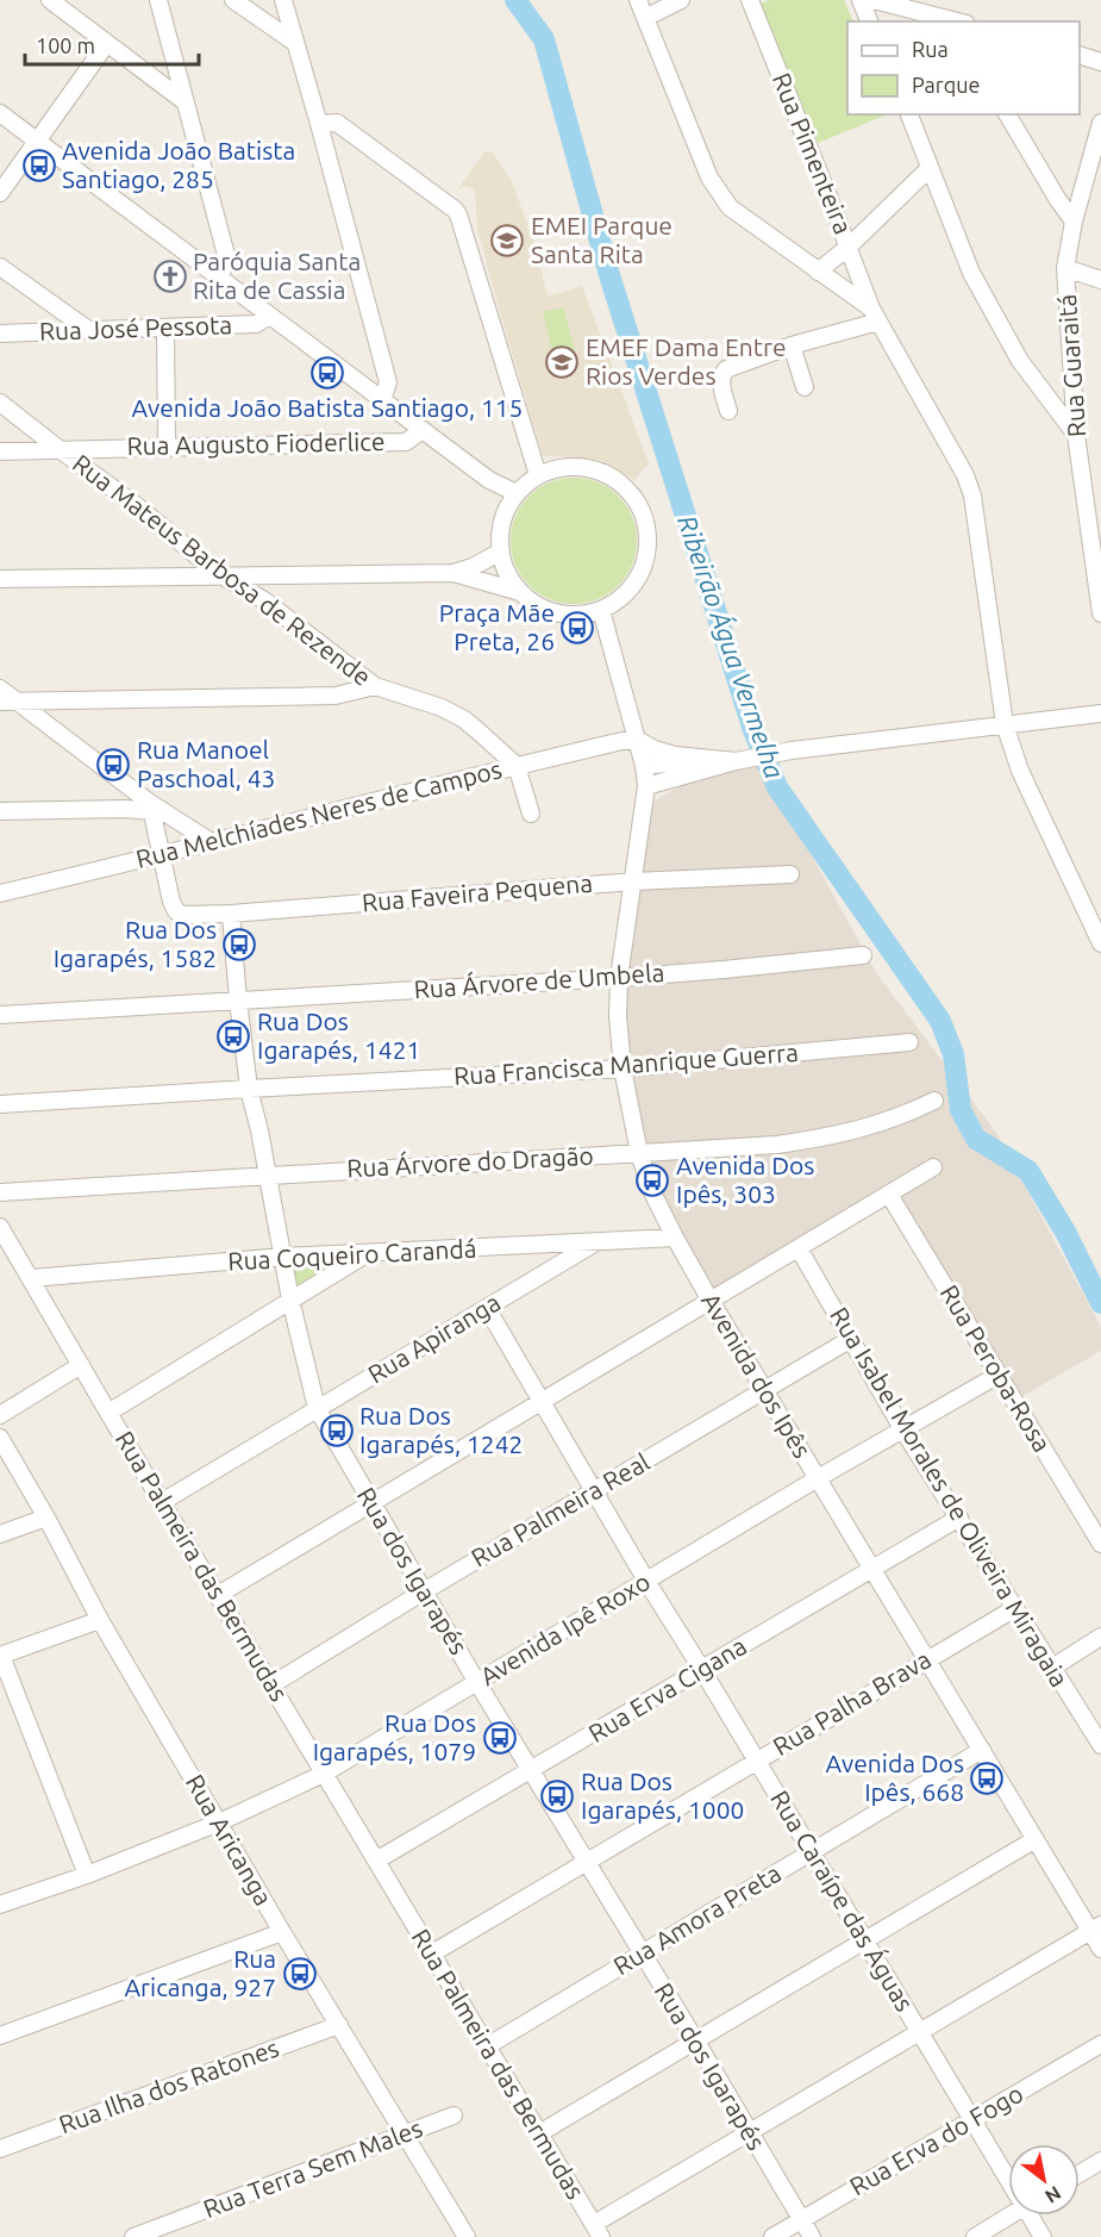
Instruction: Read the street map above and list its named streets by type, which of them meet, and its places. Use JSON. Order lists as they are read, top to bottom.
{
  "streets": {
    "street": [
      "Rua Pimenteira",
      "Rua José Pessota",
      "Rua Guaraitá",
      "Rua Augusto Fioderlice",
      "Rua Mateus Barbosa de Rezende",
      "Rua Melchíades Neres de Campos",
      "Rua Faveira Pequena",
      "Rua Árvore de Umbela",
      "Rua Francisca Manrique Guerra",
      "Rua Árvore do Dragão",
      "Rua Coqueiro Carandá",
      "Rua Apiranga",
      "Rua Peroba-Rosa",
      "Avenida dos Ipês",
      "Rua Isabel Morales de Oliveira Miragaia",
      "Rua Palmeira Real",
      "Rua Palmeira das Bermudas",
      "Rua dos Igarapés",
      "Avenida Ipê Roxo",
      "Rua Erva Cigana",
      "Rua Palha Brava",
      "Rua Aricanga",
      "Rua Caraípe das Águas",
      "Rua Amora Preta",
      "Rua Ilha dos Ratones",
      "Rua Erva do Fogo",
      "Rua Terra Sem Males"
    ]
  },
  "crossings": [
    ["Rua Augusto Fioderlice", "Rua Mateus Barbosa de Rezende"],
    ["Rua Mateus Barbosa de Rezende", "Rua Melchíades Neres de Campos"],
    ["Rua Melchíades Neres de Campos", "Rua Faveira Pequena"],
    ["Rua Melchíades Neres de Campos", "Avenida dos Ipês"],
    ["Rua Faveira Pequena", "Avenida dos Ipês"],
    ["Rua Faveira Pequena", "Rua dos Igarapés"],
    ["Rua Árvore de Umbela", "Avenida dos Ipês"],
    ["Rua Árvore de Umbela", "Rua dos Igarapés"],
    ["Rua Francisca Manrique Guerra", "Avenida dos Ipês"],
    ["Rua Francisca Manrique Guerra", "Rua dos Igarapés"],
    ["Rua Árvore do Dragão", "Avenida dos Ipês"],
    ["Rua Árvore do Dragão", "Rua dos Igarapés"],
    ["Rua Coqueiro Carandá", "Rua Apiranga"],
    ["Rua Coqueiro Carandá", "Avenida dos Ipês"],
    ["Rua Coqueiro Carandá", "Rua Palmeira das Bermudas"],
    ["Rua Coqueiro Carandá", "Rua dos Igarapés"],
    ["Rua Apiranga", "Rua Palmeira das Bermudas"],
    ["Rua Apiranga", "Rua dos Igarapés"],
    ["Rua Apiranga", "Rua Caraípe das Águas"],
    ["Rua Peroba-Rosa", "Avenida Ipê Roxo"],
    ["Avenida dos Ipês", "Rua Palmeira Real"],
    ["Avenida dos Ipês", "Avenida Ipê Roxo"],
    ["Avenida dos Ipês", "Rua Erva Cigana"],
    ["Avenida dos Ipês", "Rua Palha Brava"],
    ["Avenida dos Ipês", "Rua Amora Preta"],
    ["Rua Isabel Morales de Oliveira Miragaia", "Rua Palmeira Real"],
    ["Rua Isabel Morales de Oliveira Miragaia", "Avenida Ipê Roxo"],
    ["Rua Isabel Morales de Oliveira Miragaia", "Rua Erva Cigana"],
    ["Rua Isabel Morales de Oliveira Miragaia", "Rua Palha Brava"],
    ["Rua Palmeira Real", "Rua Palmeira das Bermudas"],
    ["Rua Palmeira Real", "Rua dos Igarapés"],
    ["Rua Palmeira Real", "Rua Caraípe das Águas"],
    ["Rua Palmeira das Bermudas", "Avenida Ipê Roxo"],
    ["Rua Palmeira das Bermudas", "Rua Erva Cigana"],
    ["Rua Palmeira das Bermudas", "Rua Palha Brava"],
    ["Rua Palmeira das Bermudas", "Rua Amora Preta"],
    ["Rua dos Igarapés", "Avenida Ipê Roxo"],
    ["Rua dos Igarapés", "Rua Erva Cigana"],
    ["Rua dos Igarapés", "Rua Palha Brava"],
    ["Rua dos Igarapés", "Rua Amora Preta"],
    ["Rua dos Igarapés", "Rua Erva do Fogo"],
    ["Avenida Ipê Roxo", "Rua Aricanga"],
    ["Avenida Ipê Roxo", "Rua Caraípe das Águas"],
    ["Rua Erva Cigana", "Rua Caraípe das Águas"],
    ["Rua Palha Brava", "Rua Caraípe das Águas"],
    ["Rua Aricanga", "Rua Ilha dos Ratones"],
    ["Rua Aricanga", "Rua Terra Sem Males"],
    ["Rua Caraípe das Águas", "Rua Amora Preta"],
    ["Rua Caraípe das Águas", "Rua Erva do Fogo"]
  ],
  "water": ["Ribeirão Água Vermelha"],
  "places": {
    "bus stop": [
      "Avenida João Batista Santiago, 285",
      "Avenida João Batista Santiago, 115",
      "Praça Mãe Preta, 26",
      "Rua Manoel Paschoal, 43",
      "Rua Dos Igarapés, 1582",
      "Rua Dos Igarapés, 1421",
      "Avenida Dos Ipês, 303",
      "Rua Dos Igarapés, 1242",
      "Rua Dos Igarapés, 1079",
      "Avenida Dos Ipês, 668",
      "Rua Dos Igarapés, 1000",
      "Rua Aricanga, 927"
    ],
    "school or university": ["EMEI Parque Santa Rita", "EMEF Dama Entre Rios Verdes"],
    "church": ["Paróquia Santa Rita de Cassia"]
  },
  "legend": ["Rua", "Parque"],
  "scale_bar": "100 m",
  "north": "bottom right"
}
